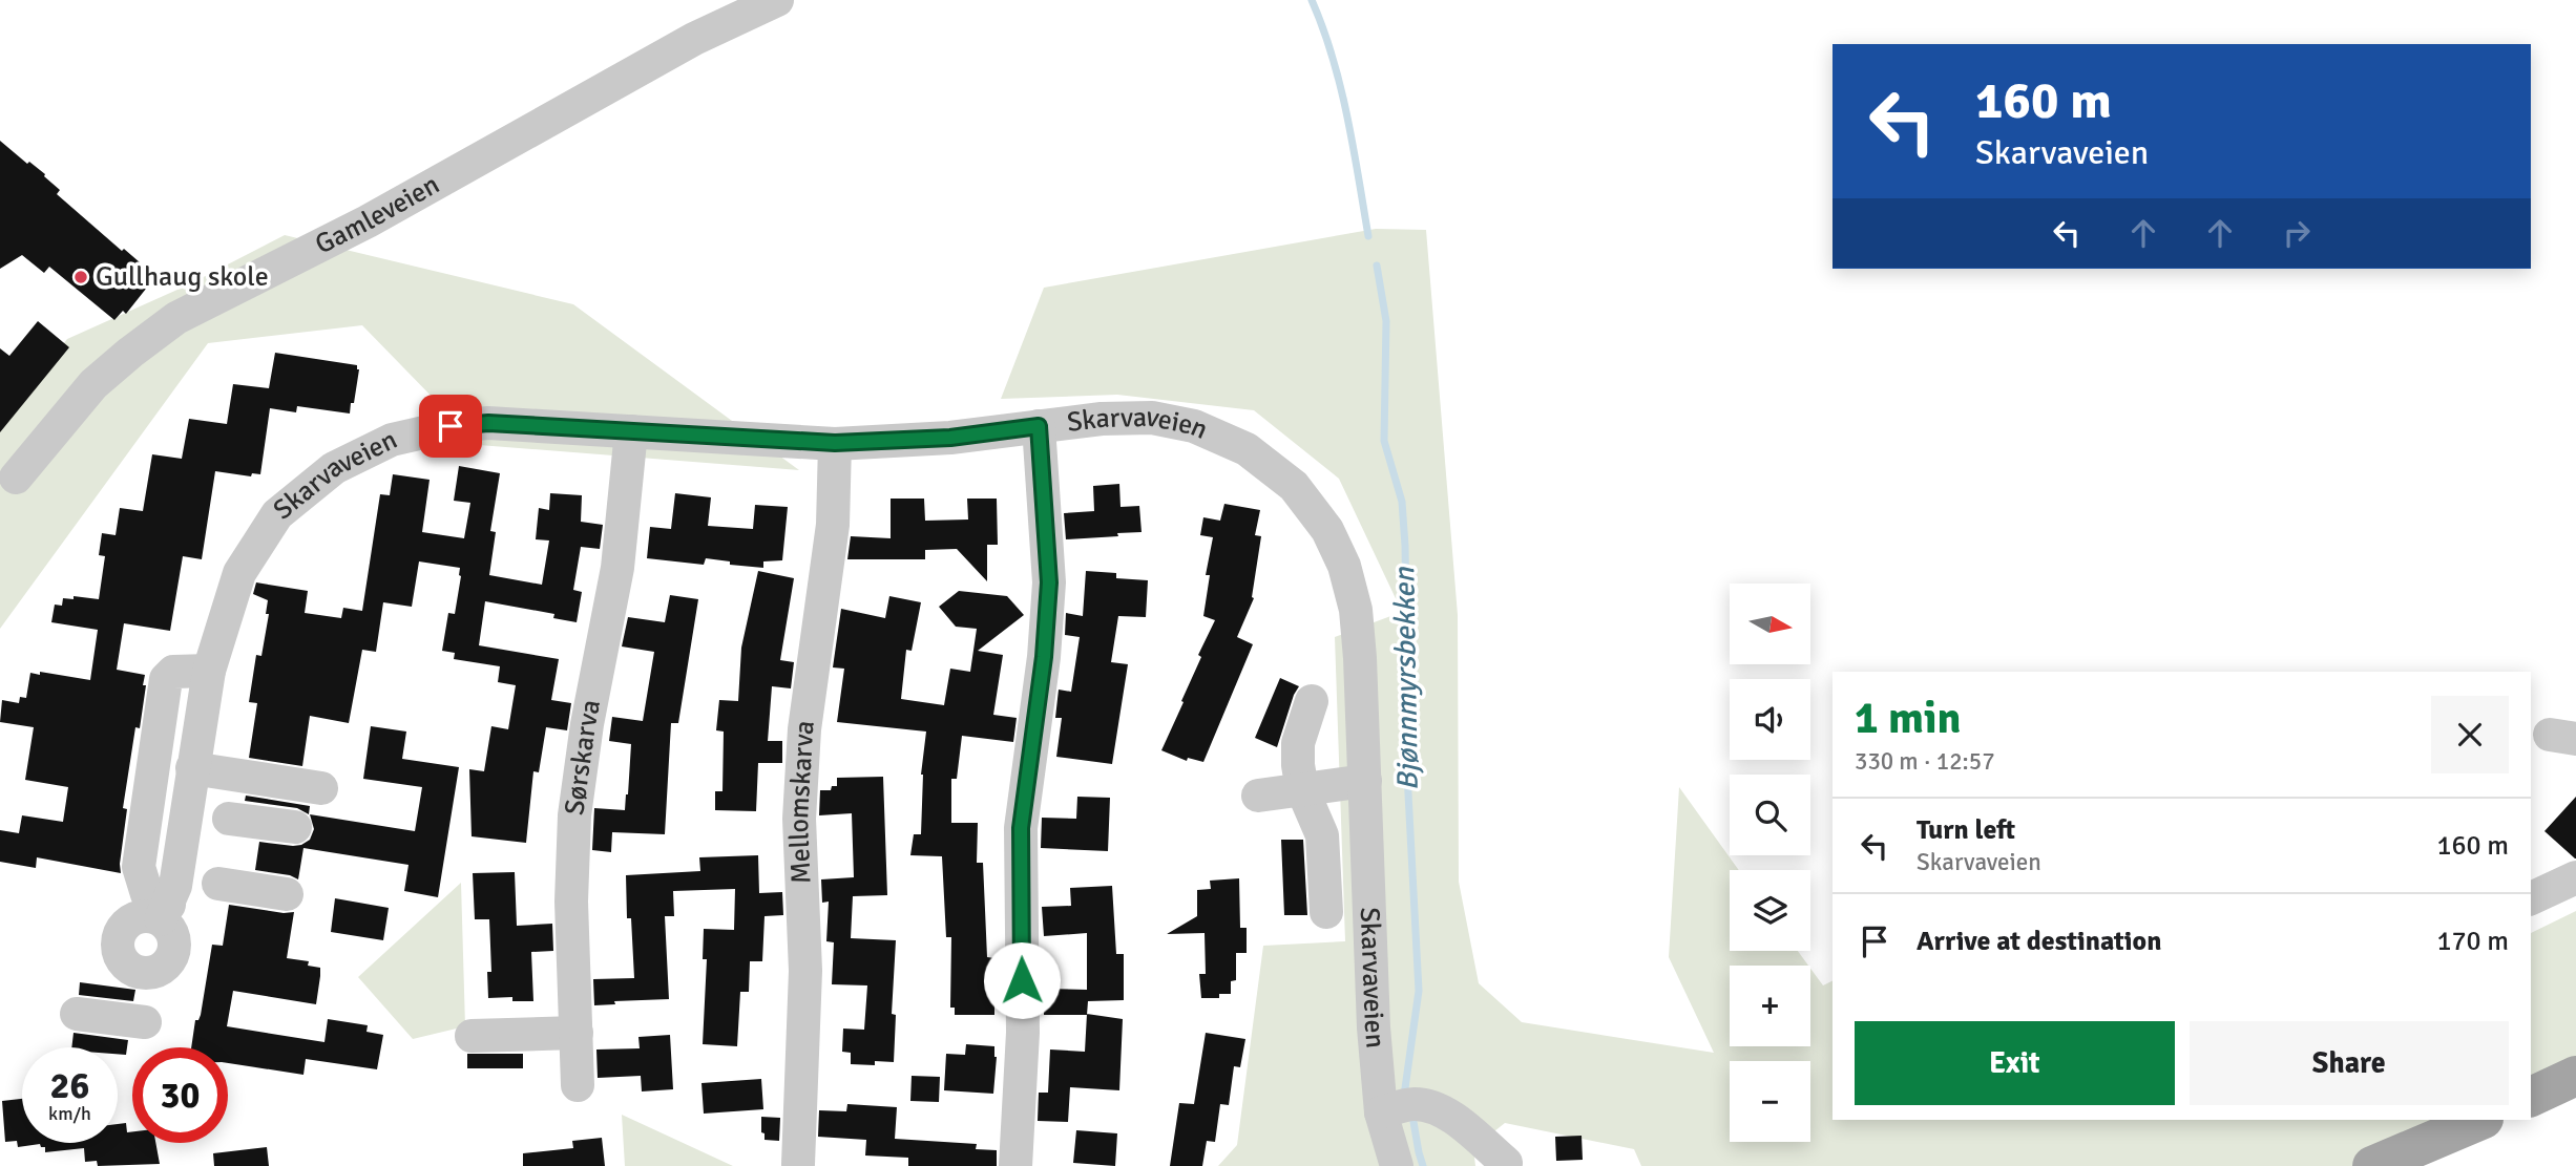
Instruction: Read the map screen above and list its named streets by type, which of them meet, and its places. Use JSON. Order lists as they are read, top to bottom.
{
  "streets": {
    "street": [
      "Gamleveien",
      "Skarvaveien",
      "Sørskarva",
      "Mellomskarva"
    ]
  },
  "crossings": [
    ["Skarvaveien", "Sørskarva"],
    ["Skarvaveien", "Mellomskarva"]
  ],
  "water": ["Bjønnmyrsbekken"],
  "places": ["Gullhaug skole"],
  "north": "right",
  "page": {
    "turn": ["160 m", "Skarvaveien"],
    "map_buttons": ["+", "−"],
    "heading": ["1 min", "330 m · 12:57"],
    "list": [
      {
        "name": "Turn left",
        "note": "Skarvaveien",
        "value": "160 m"
      },
      {
        "name": "Arrive at destination",
        "value": "170 m"
      }
    ],
    "buttons": ["Exit", "Share"],
    "speed": "26 km/h",
    "limit": "30"
  }
}
